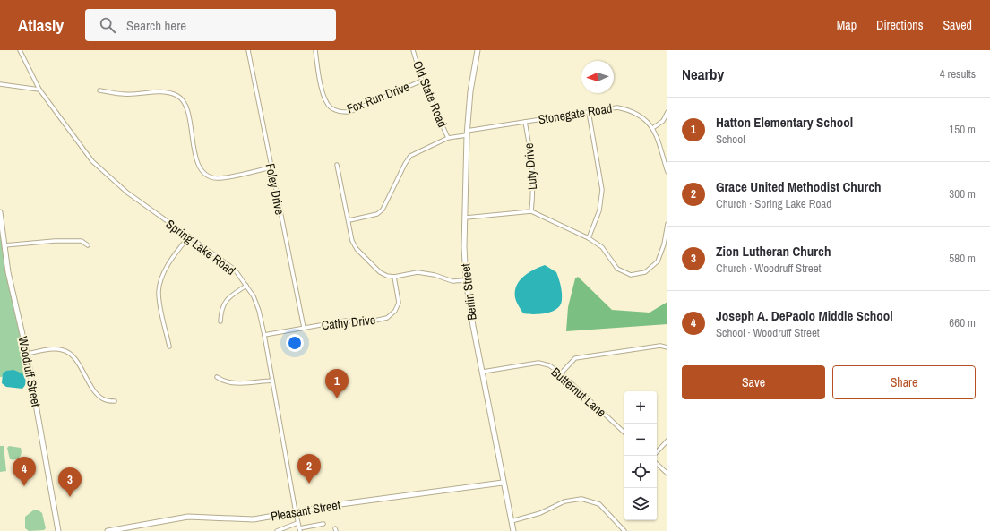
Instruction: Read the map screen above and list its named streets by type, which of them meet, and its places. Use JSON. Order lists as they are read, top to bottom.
{
  "streets": {
    "street": [
      "Old State Road",
      "Fox Run Drive",
      "Stonegate Road",
      "Luty Drive",
      "Foley Drive",
      "Spring Lake Road",
      "Berlin Street",
      "Cathy Drive",
      "Woodruff Street",
      "Butternut Lane",
      "Pleasant Street"
    ]
  },
  "crossings": [
    ["Old State Road", "Fox Run Drive"],
    ["Old State Road", "Stonegate Road"],
    ["Stonegate Road", "Luty Drive"],
    ["Stonegate Road", "Berlin Street"],
    ["Foley Drive", "Cathy Drive"],
    ["Spring Lake Road", "Cathy Drive"],
    ["Spring Lake Road", "Pleasant Street"],
    ["Berlin Street", "Butternut Lane"],
    ["Berlin Street", "Pleasant Street"]
  ],
  "north": "left",
  "page": {
    "header": "Atlasly",
    "search": "Search here",
    "nav": ["Map", "Directions", "Saved"],
    "heading": ["Nearby", "4 results"],
    "list": [
      {
        "mark": "1",
        "name": "Hatton Elementary School",
        "note": "School",
        "value": "150 m"
      },
      {
        "mark": "2",
        "name": "Grace United Methodist Church",
        "note": "Church · Spring Lake Road",
        "value": "300 m"
      },
      {
        "mark": "3",
        "name": "Zion Lutheran Church",
        "note": "Church · Woodruff Street",
        "value": "580 m"
      },
      {
        "mark": "4",
        "name": "Joseph A. DePaolo Middle School",
        "note": "School · Woodruff Street",
        "value": "660 m"
      }
    ],
    "buttons": ["Save", "Share"],
    "pins": [
      "1",
      "2",
      "4",
      "3"
    ],
    "map_buttons": ["+", "−"]
  }
}
